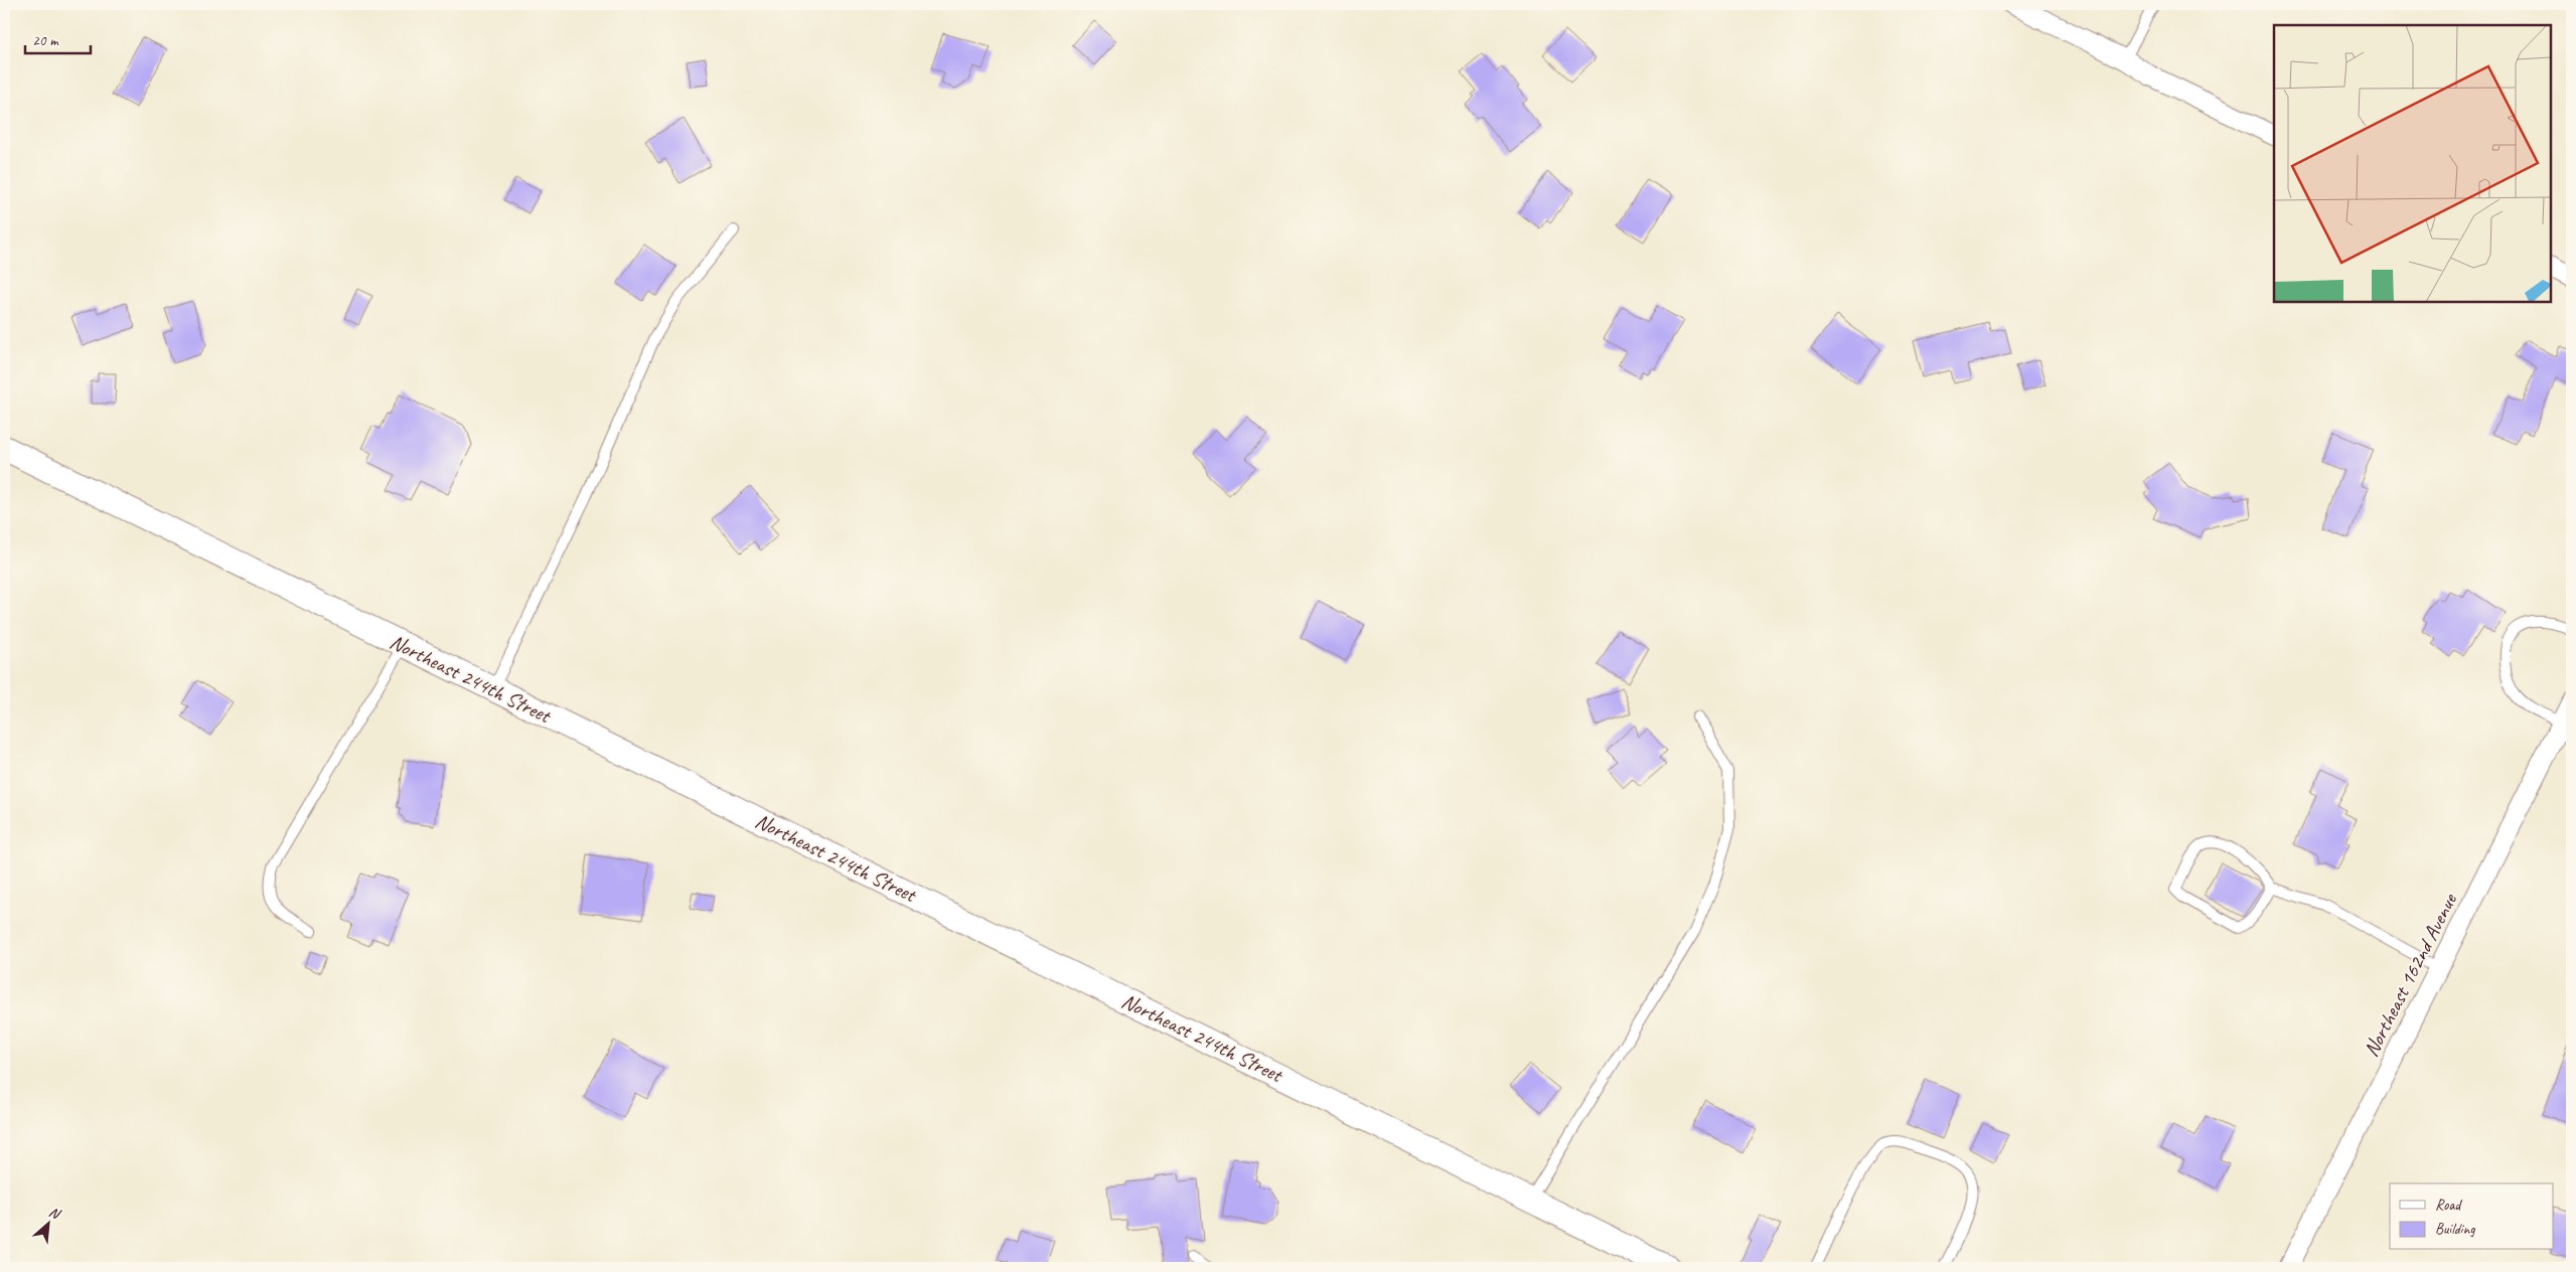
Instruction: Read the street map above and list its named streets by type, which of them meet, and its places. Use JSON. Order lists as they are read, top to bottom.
{
  "streets": {
    "street": ["Northeast 244th Street", "Northeast 162nd Avenue"]
  },
  "legend": ["Road", "Building"],
  "scale_bar": "20 m",
  "north": "top right"
}
